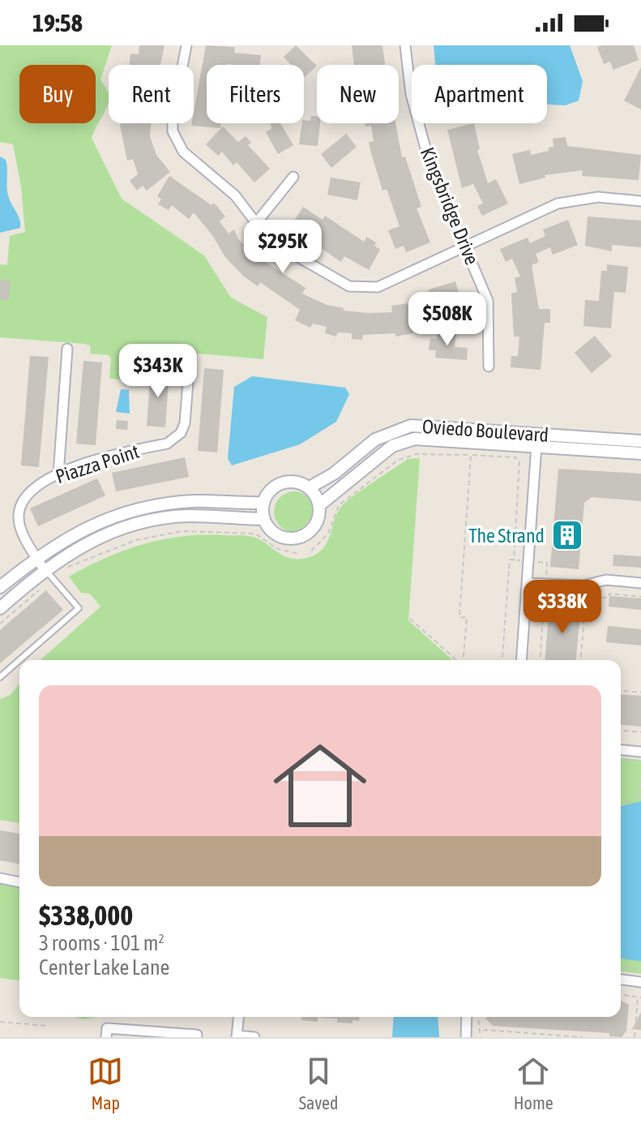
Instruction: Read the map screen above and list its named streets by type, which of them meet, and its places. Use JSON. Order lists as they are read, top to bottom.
{
  "streets": {
    "street": ["Kingsbridge Drive", "Oviedo Boulevard", "Piazza Point"]
  },
  "places": {
    "building": ["The Strand"]
  },
  "page": {
    "status": "19:58",
    "chip": [
      "Buy",
      "Rent",
      "Filters",
      "New",
      "Apartment"
    ],
    "price": [
      "$295K",
      "$508K",
      "$343K",
      "$338K"
    ],
    "list": [
      {
        "name": "$338,000",
        "note": "3 rooms · 101 m² · Center Lake Lane"
      }
    ],
    "tabs": ["Map", "Saved", "Home"]
  }
}
